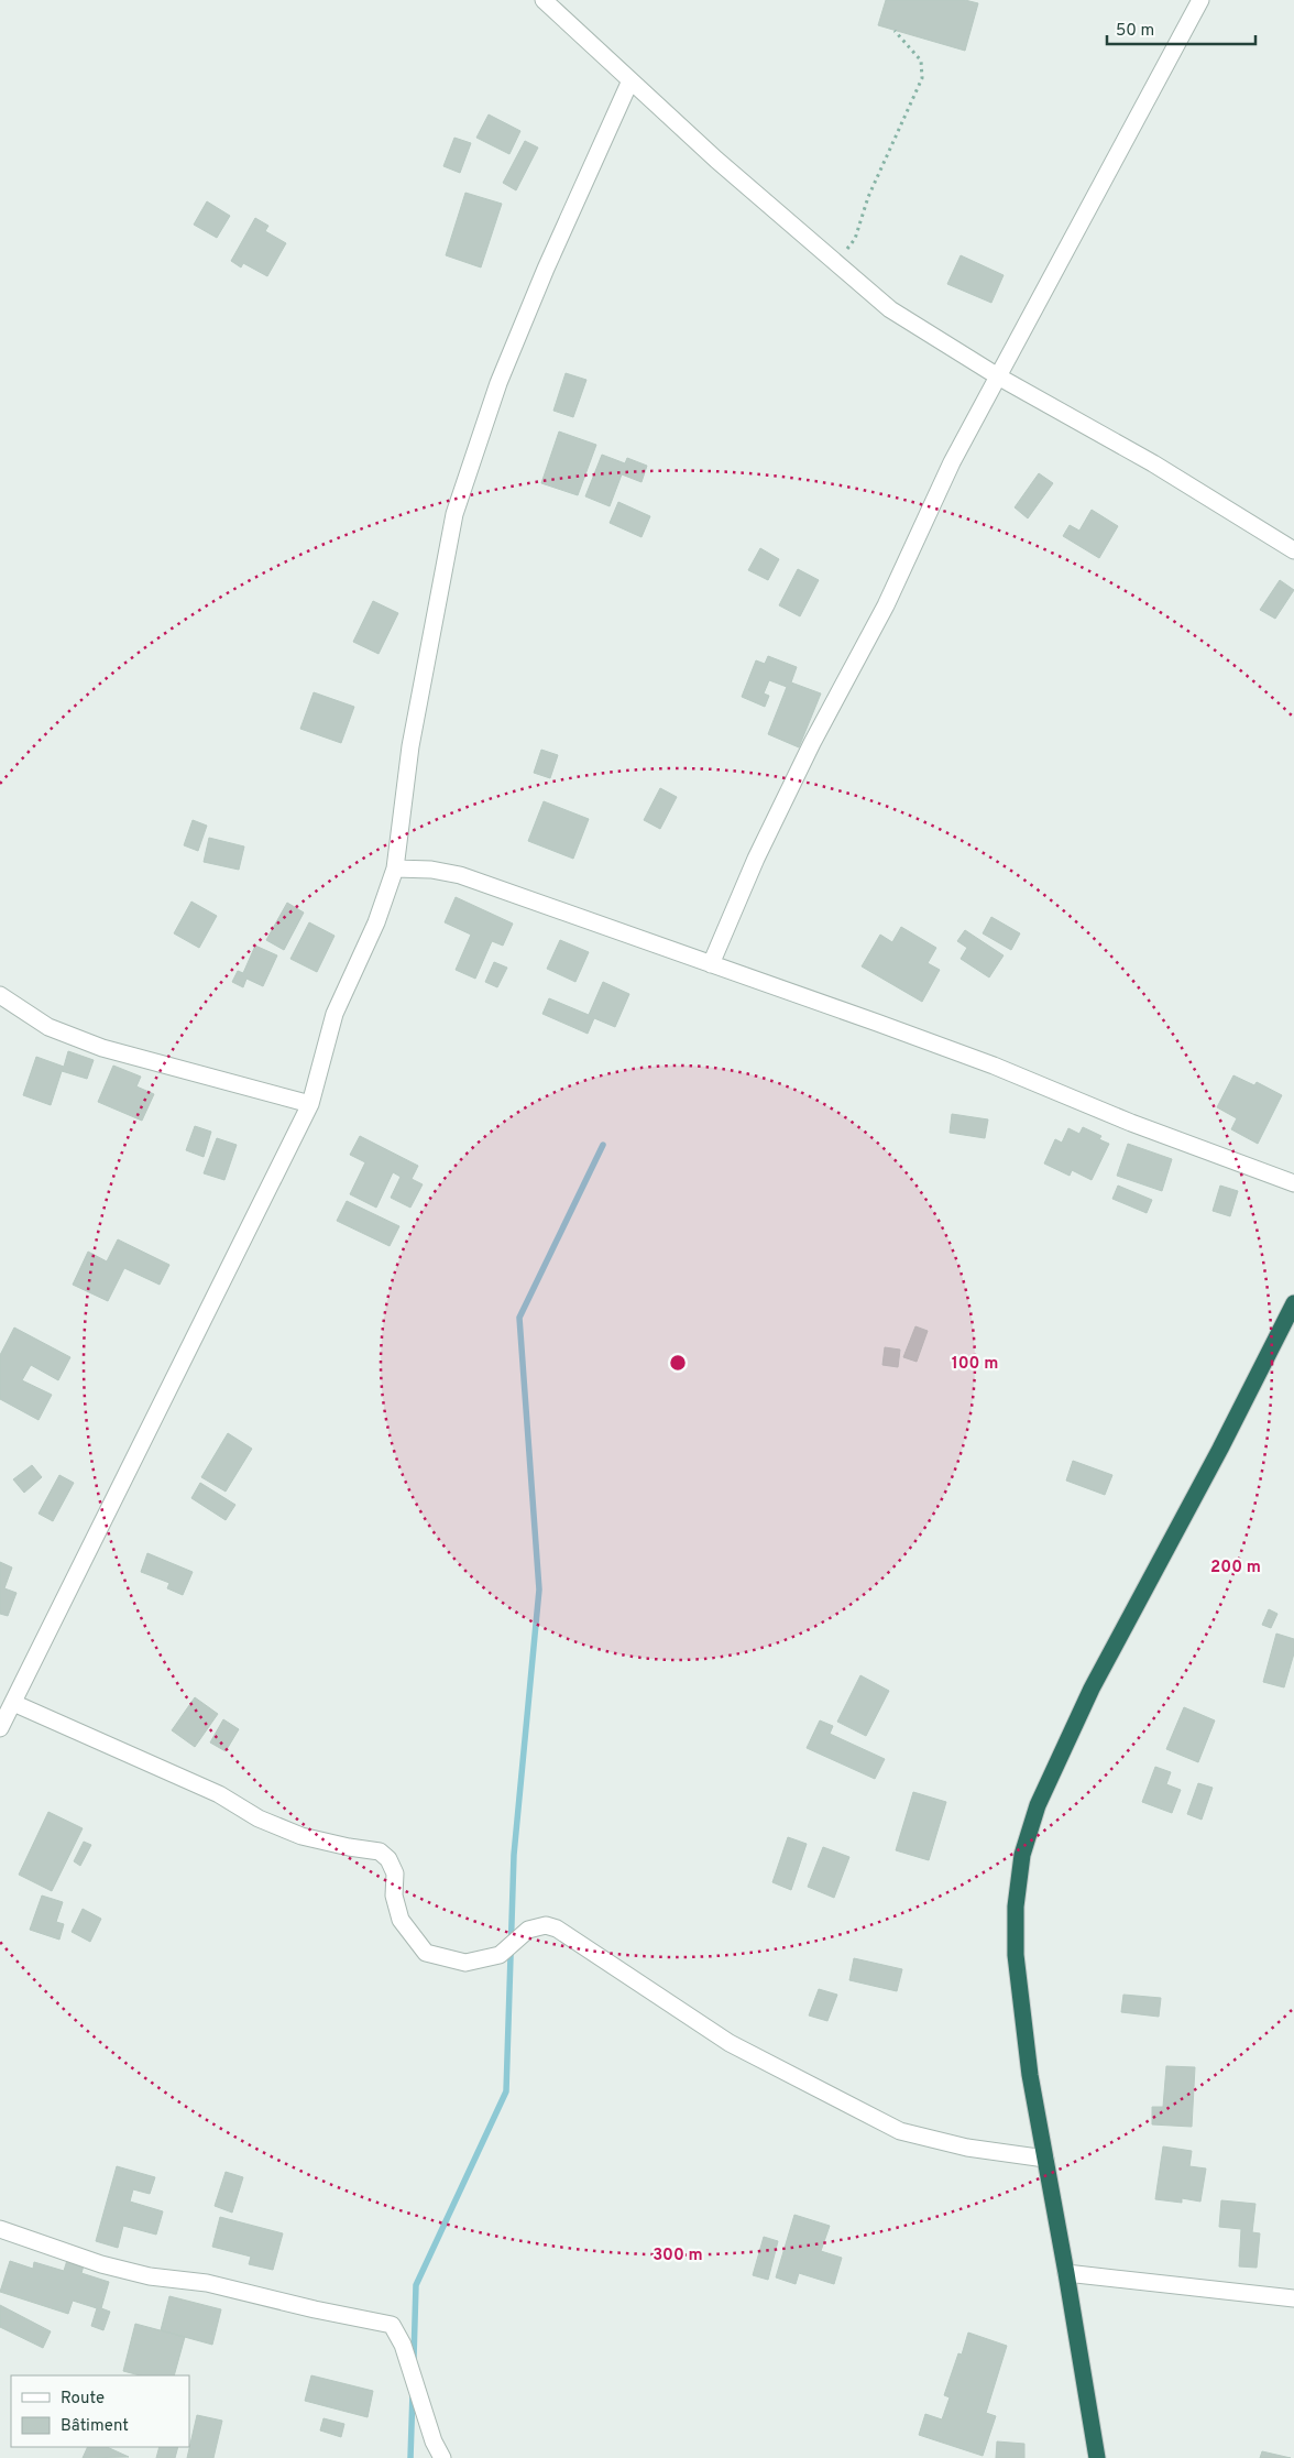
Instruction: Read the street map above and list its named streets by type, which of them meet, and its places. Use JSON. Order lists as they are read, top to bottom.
{
  "legend": ["Route", "Bâtiment"],
  "scale_bar": "50 m",
  "rings": ["100 m", "200 m", "300 m"]
}
